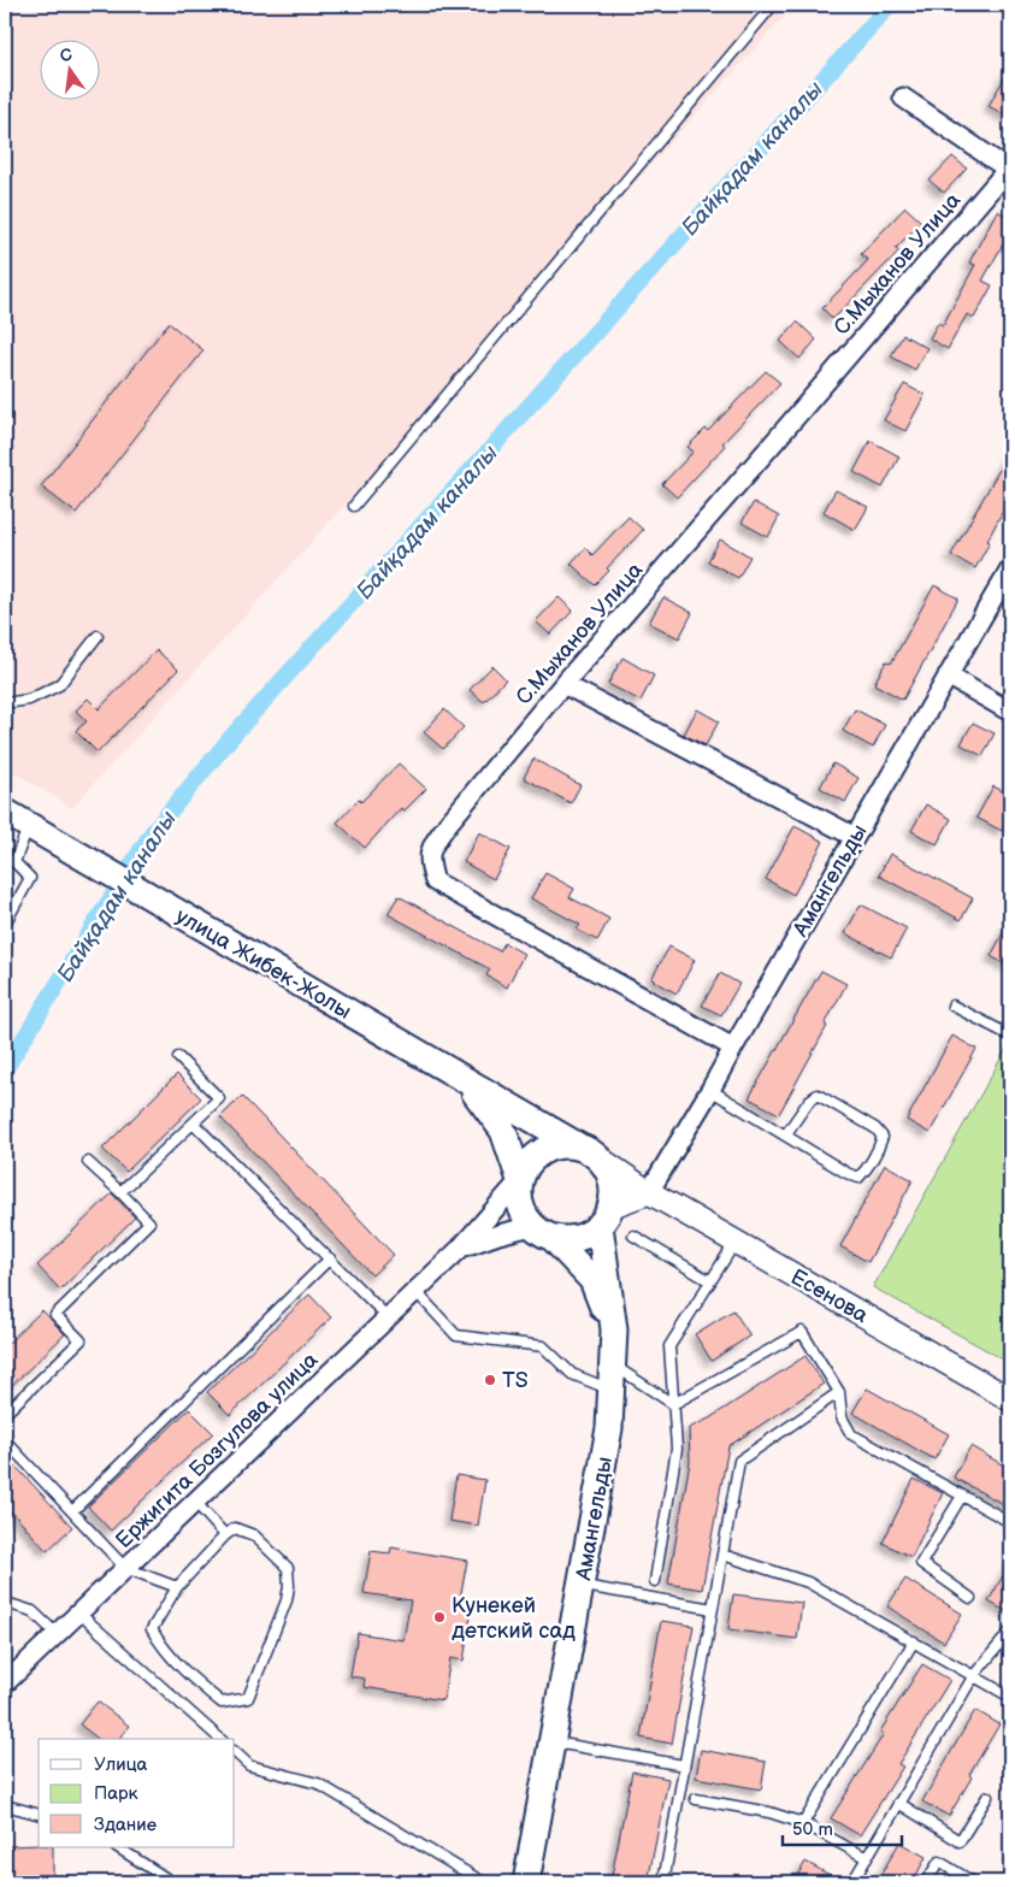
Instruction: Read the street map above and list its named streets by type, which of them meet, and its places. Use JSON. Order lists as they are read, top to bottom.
{
  "streets": {
    "main road": ["Амангельды", "улица Жибек-Жолы"],
    "street": ["С.Мыханов Улица", "Есенова", "Ержигита Бозгулова улица"]
  },
  "crossings": [
    ["С.Мыханов Улица", "Амангельды"],
    ["Амангельды", "улица Жибек-Жолы"],
    ["Амангельды", "Есенова"],
    ["Амангельды", "Ержигита Бозгулова улица"],
    ["улица Жибек-Жолы", "Есенова"],
    ["улица Жибек-Жолы", "Ержигита Бозгулова улица"],
    ["Есенова", "Ержигита Бозгулова улица"]
  ],
  "water": ["Байқадам каналы"],
  "places": ["TS", "Кунекей детский сад"],
  "legend": ["Улица", "Парк", "Здание"],
  "scale_bar": "50 m",
  "north": "top"
}
